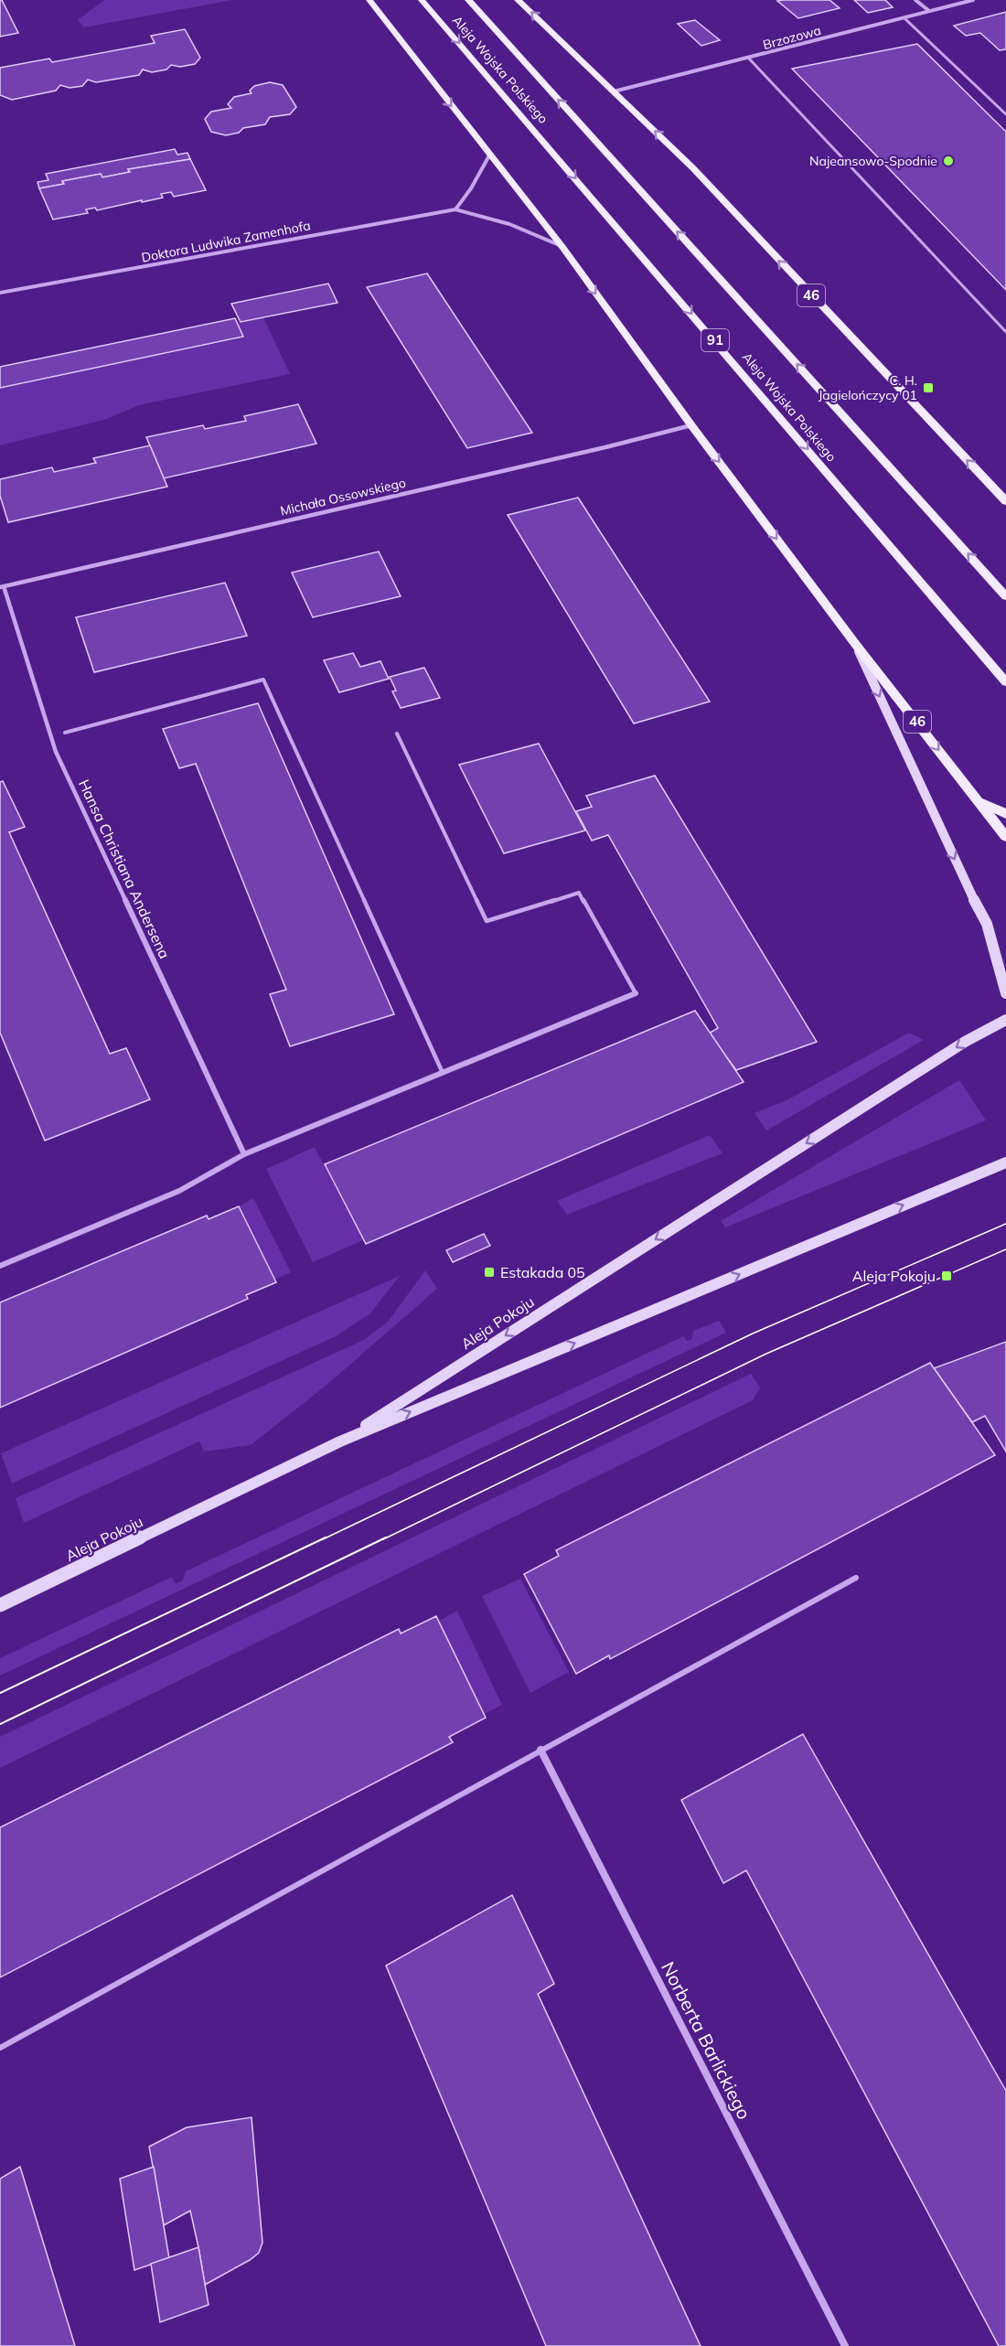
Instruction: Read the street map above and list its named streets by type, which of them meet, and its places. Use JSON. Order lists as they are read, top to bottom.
{
  "streets": {
    "main road": ["Aleja Wojska Polskiego", "46", "91"],
    "street": [
      "Brzozowa",
      "Doktora Ludwika Zamenhofa",
      "Michała Ossowskiego",
      "Hansa Christiana Andersena",
      "Aleja Pokoju",
      "Norberta Barlickiego"
    ]
  },
  "crossings": [
    ["Brzozowa", "46"],
    ["Doktora Ludwika Zamenhofa", "46"],
    ["46", "Michała Ossowskiego"],
    ["Michała Ossowskiego", "Hansa Christiana Andersena"]
  ],
  "places": {
    "other": ["Najeansowo-Spodnie"],
    "transit": ["C. H. Jagielończycy 01", "Estakada 05", "Aleja Pokoju"]
  }
}
